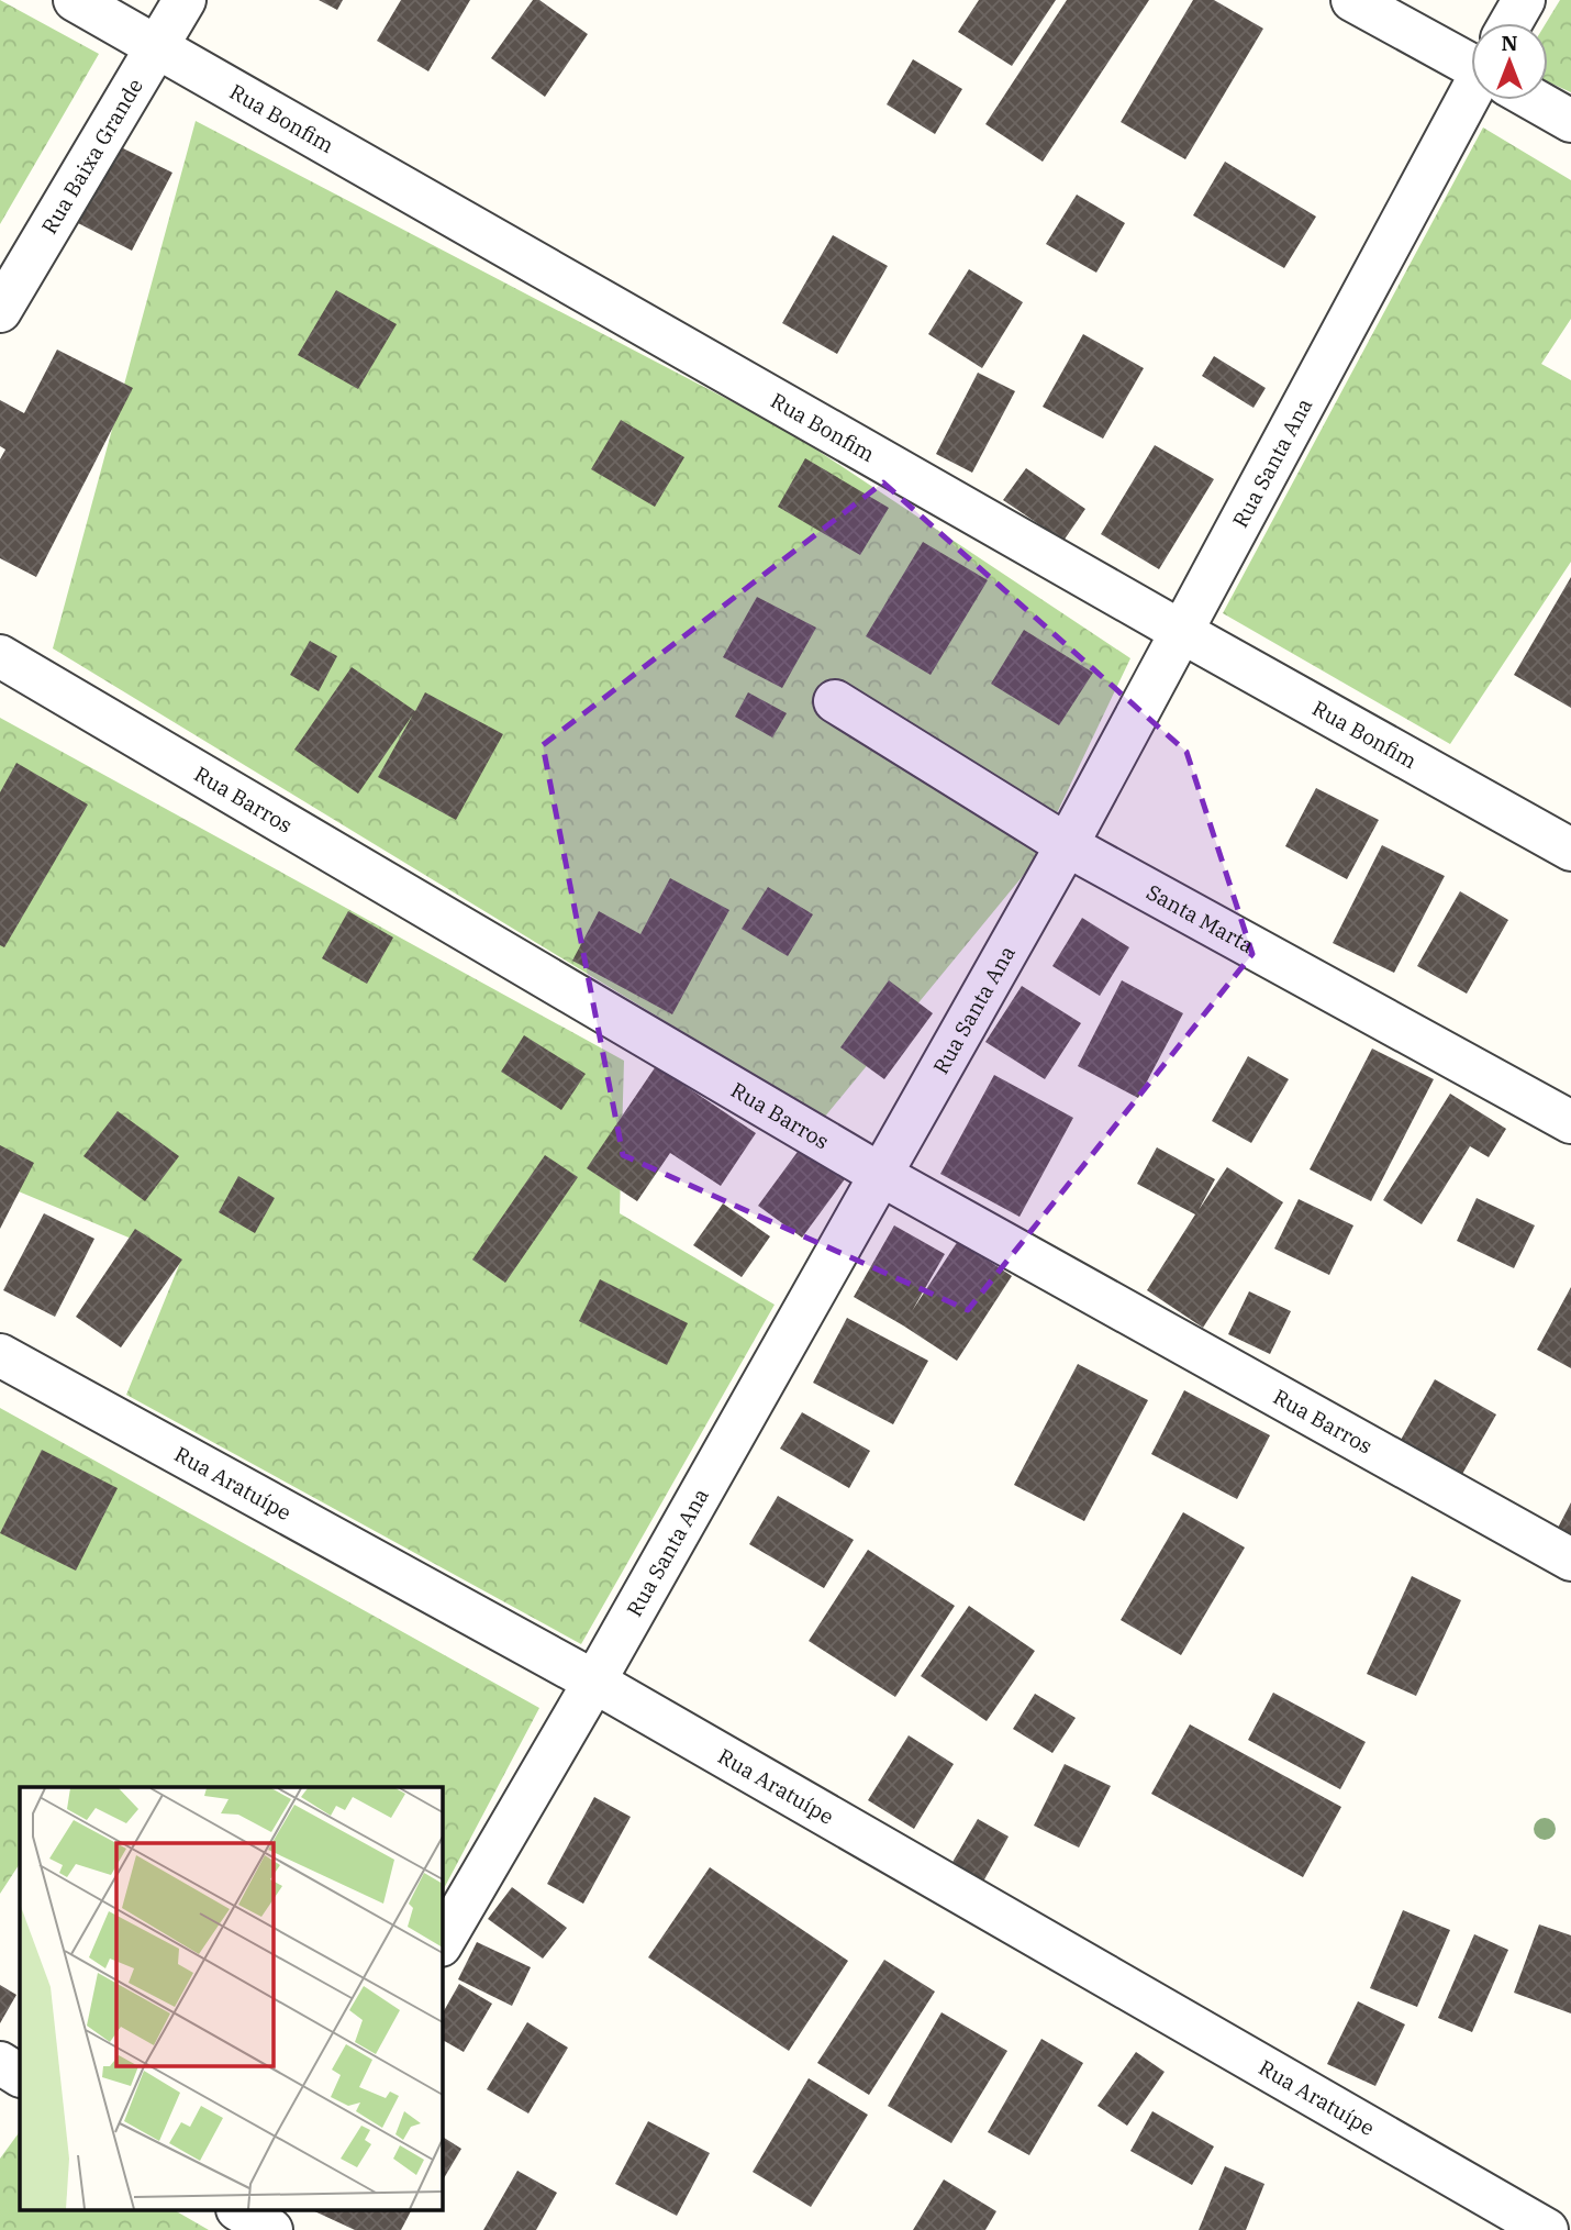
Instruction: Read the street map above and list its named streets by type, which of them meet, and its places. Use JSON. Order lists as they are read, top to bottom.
{
  "streets": {
    "street": [
      "Rua Bonfim",
      "Rua Baixa Grande",
      "Rua Santa Ana",
      "Rua Barros",
      "Santa Marta",
      "Rua Aratuípe"
    ]
  },
  "crossings": [
    ["Rua Bonfim", "Rua Baixa Grande"],
    ["Rua Bonfim", "Rua Santa Ana"],
    ["Rua Santa Ana", "Rua Barros"],
    ["Rua Santa Ana", "Santa Marta"],
    ["Rua Santa Ana", "Rua Aratuípe"]
  ],
  "north": "top"
}
